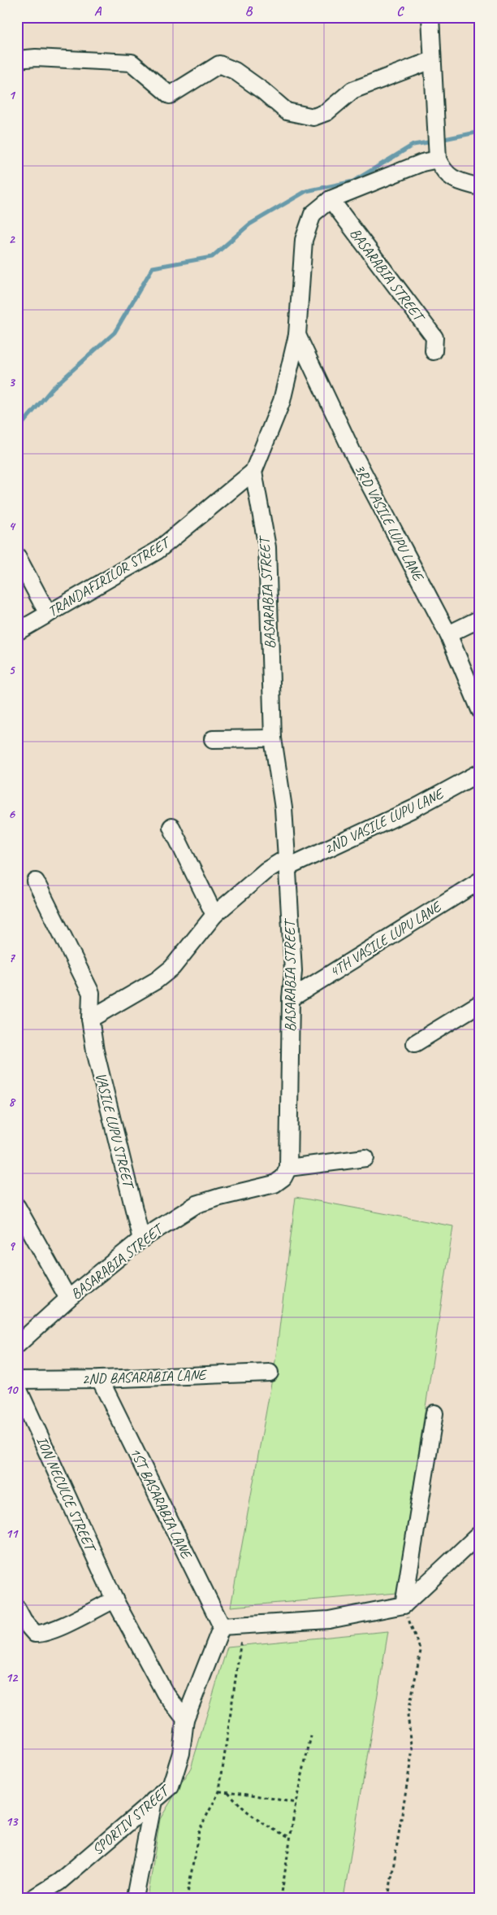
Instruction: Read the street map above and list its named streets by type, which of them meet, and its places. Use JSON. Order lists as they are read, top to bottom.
{
  "streets": {
    "street": [
      "BASARABIA STREET",
      "3RD VASILE LUPU LANE",
      "TRANDAFIRILOR STREET",
      "2ND VASILE LUPU LANE",
      "4TH VASILE LUPU LANE",
      "VASILE LUPU STREET",
      "2ND BASARABIA LANE",
      "ION NECULCE STREET",
      "1ST BASARABIA LANE",
      "SPORTIV STREET"
    ]
  },
  "crossings": [
    ["BASARABIA STREET", "TRANDAFIRILOR STREET"],
    ["BASARABIA STREET", "2ND VASILE LUPU LANE"],
    ["BASARABIA STREET", "4TH VASILE LUPU LANE"],
    ["BASARABIA STREET", "VASILE LUPU STREET"],
    ["2ND BASARABIA LANE", "1ST BASARABIA LANE"],
    ["ION NECULCE STREET", "SPORTIV STREET"],
    ["1ST BASARABIA LANE", "SPORTIV STREET"]
  ],
  "grid": {
    "columns": ["A", "B", "C"],
    "rows": [
      "1",
      "2",
      "3",
      "4",
      "5",
      "6",
      "7",
      "8",
      "9",
      "10",
      "11",
      "12",
      "13"
    ]
  }
}
